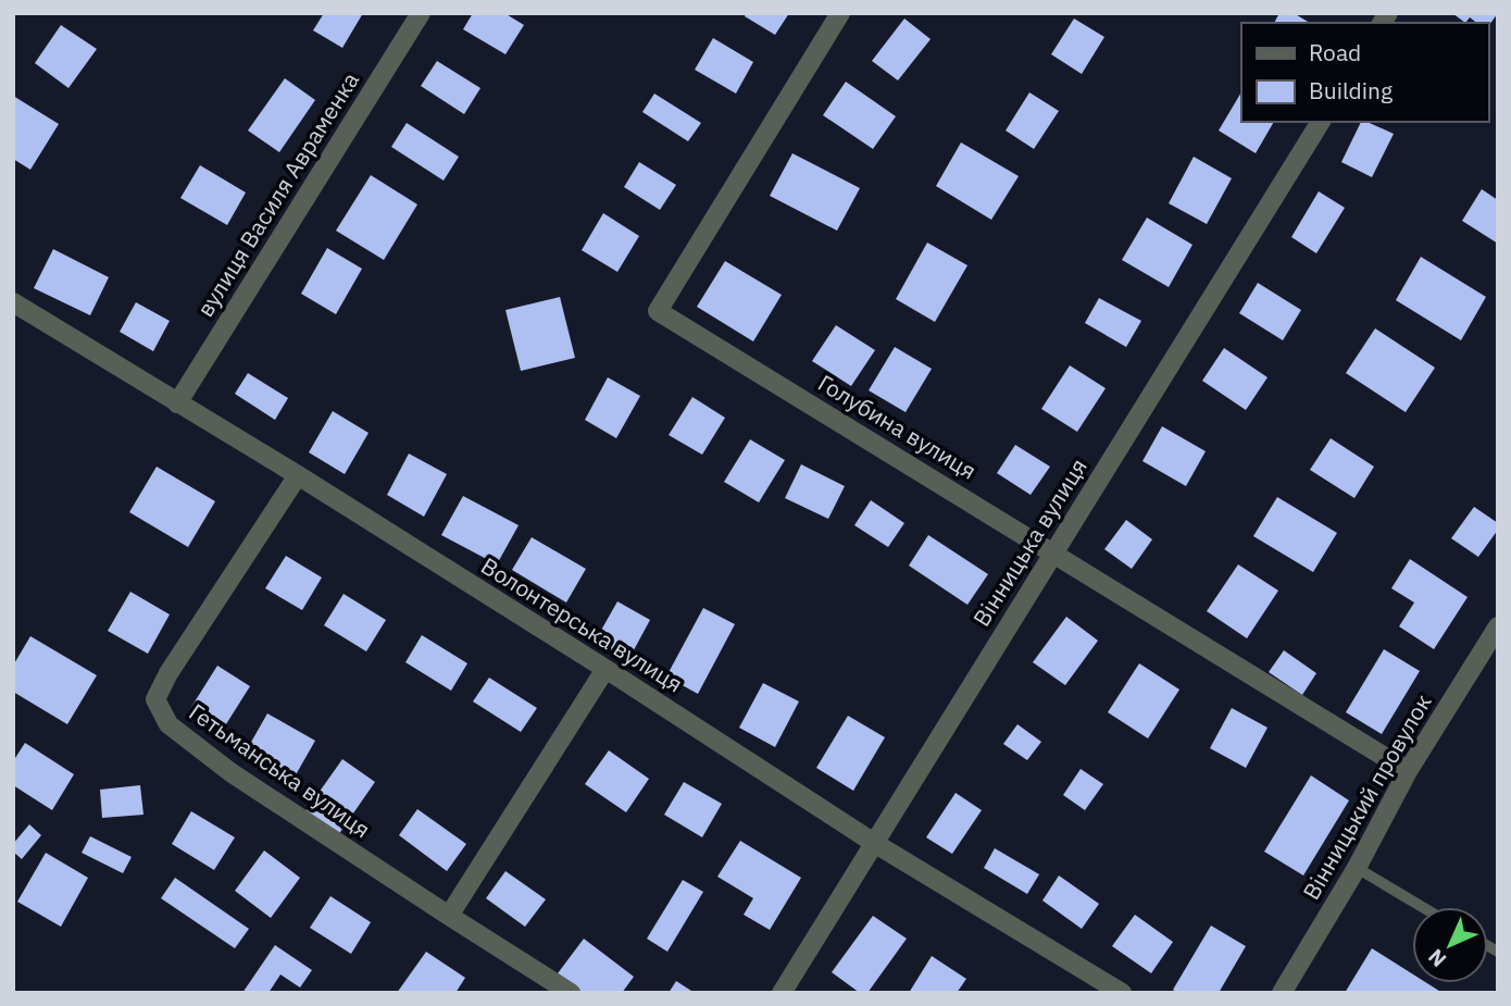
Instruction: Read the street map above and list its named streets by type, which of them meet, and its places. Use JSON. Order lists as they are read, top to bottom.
{
  "streets": {
    "street": [
      "вулиця Василя Авраменка",
      "Голубина вулиця",
      "Вінницька вулиця",
      "Волонтерська вулиця",
      "Гетьманська вулиця",
      "Вінницький провулок"
    ]
  },
  "crossings": [
    ["вулиця Василя Авраменка", "Волонтерська вулиця"],
    ["Голубина вулиця", "Вінницька вулиця"],
    ["Голубина вулиця", "Вінницький провулок"],
    ["Вінницька вулиця", "Волонтерська вулиця"],
    ["Волонтерська вулиця", "Гетьманська вулиця"]
  ],
  "legend": ["Road", "Building"],
  "north": "bottom left"
}
